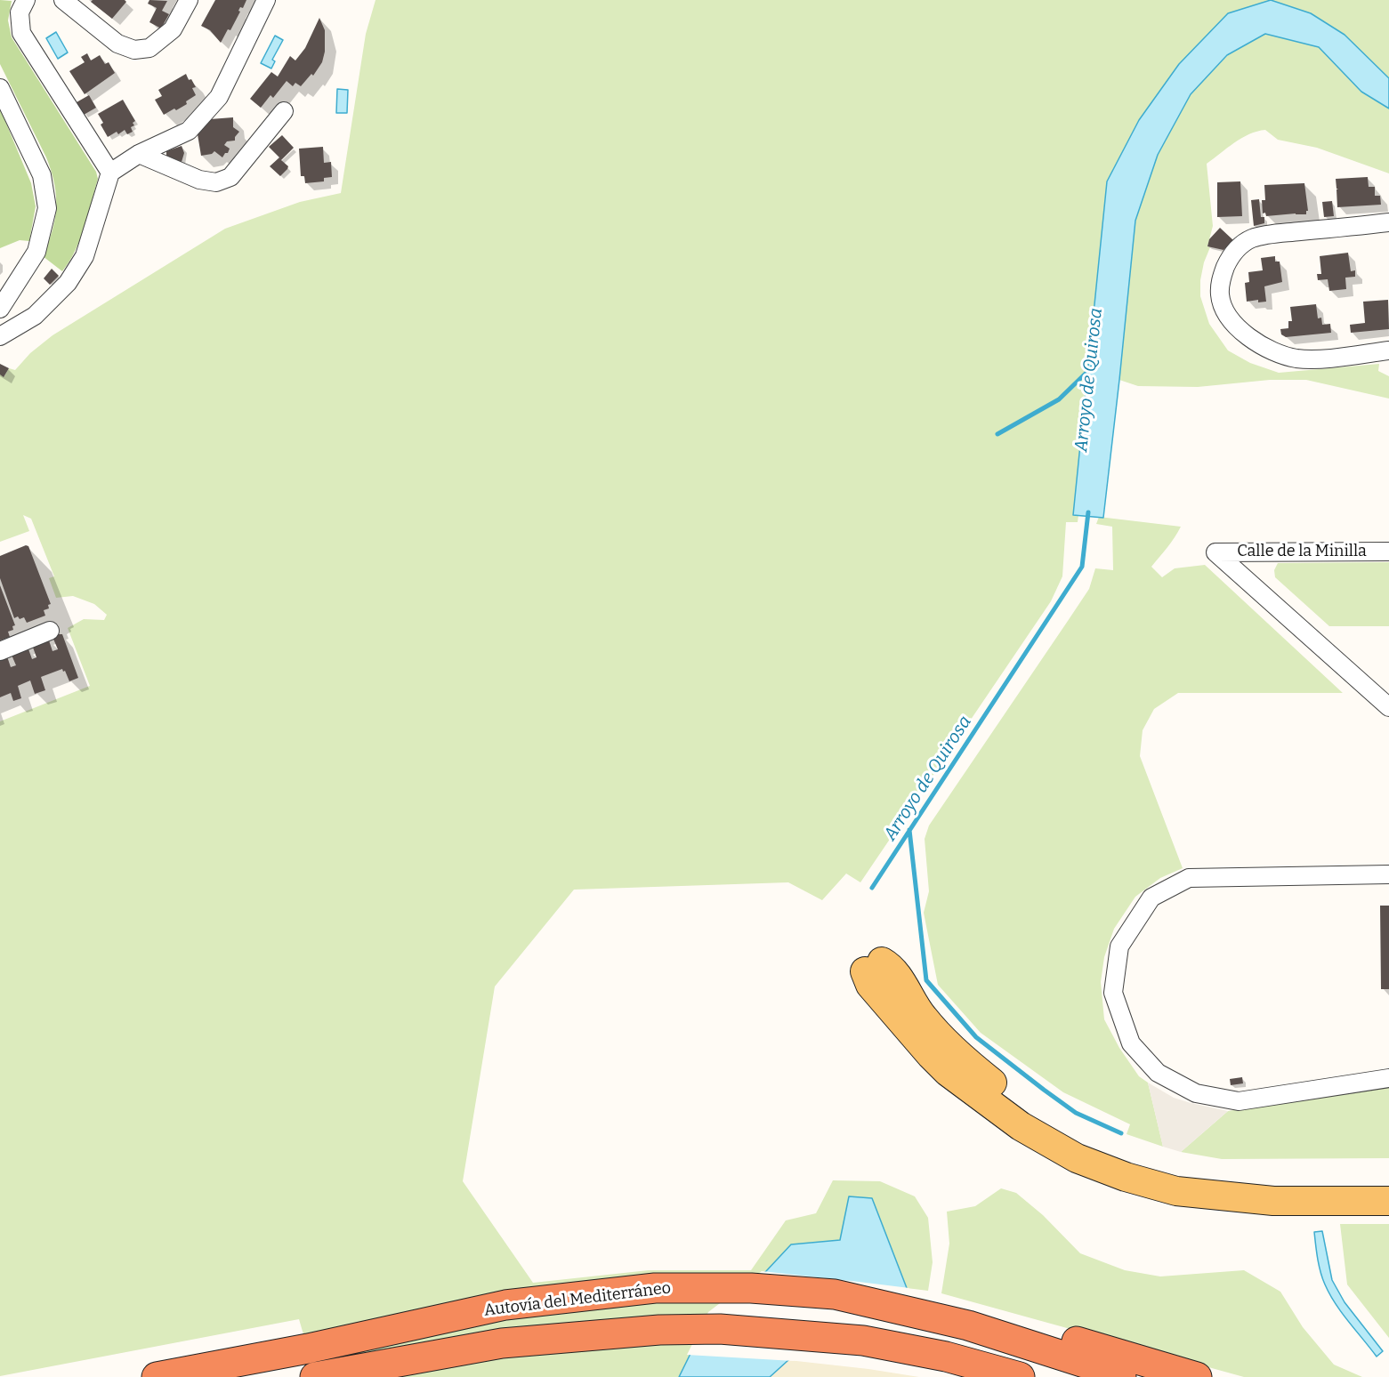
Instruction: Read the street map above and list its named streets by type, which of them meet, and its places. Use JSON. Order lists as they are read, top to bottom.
{
  "streets": {
    "highway": ["Autovía del Mediterráneo"],
    "street": ["Calle de la Minilla"]
  },
  "water": ["Arroyo de Quirosa"]
}
